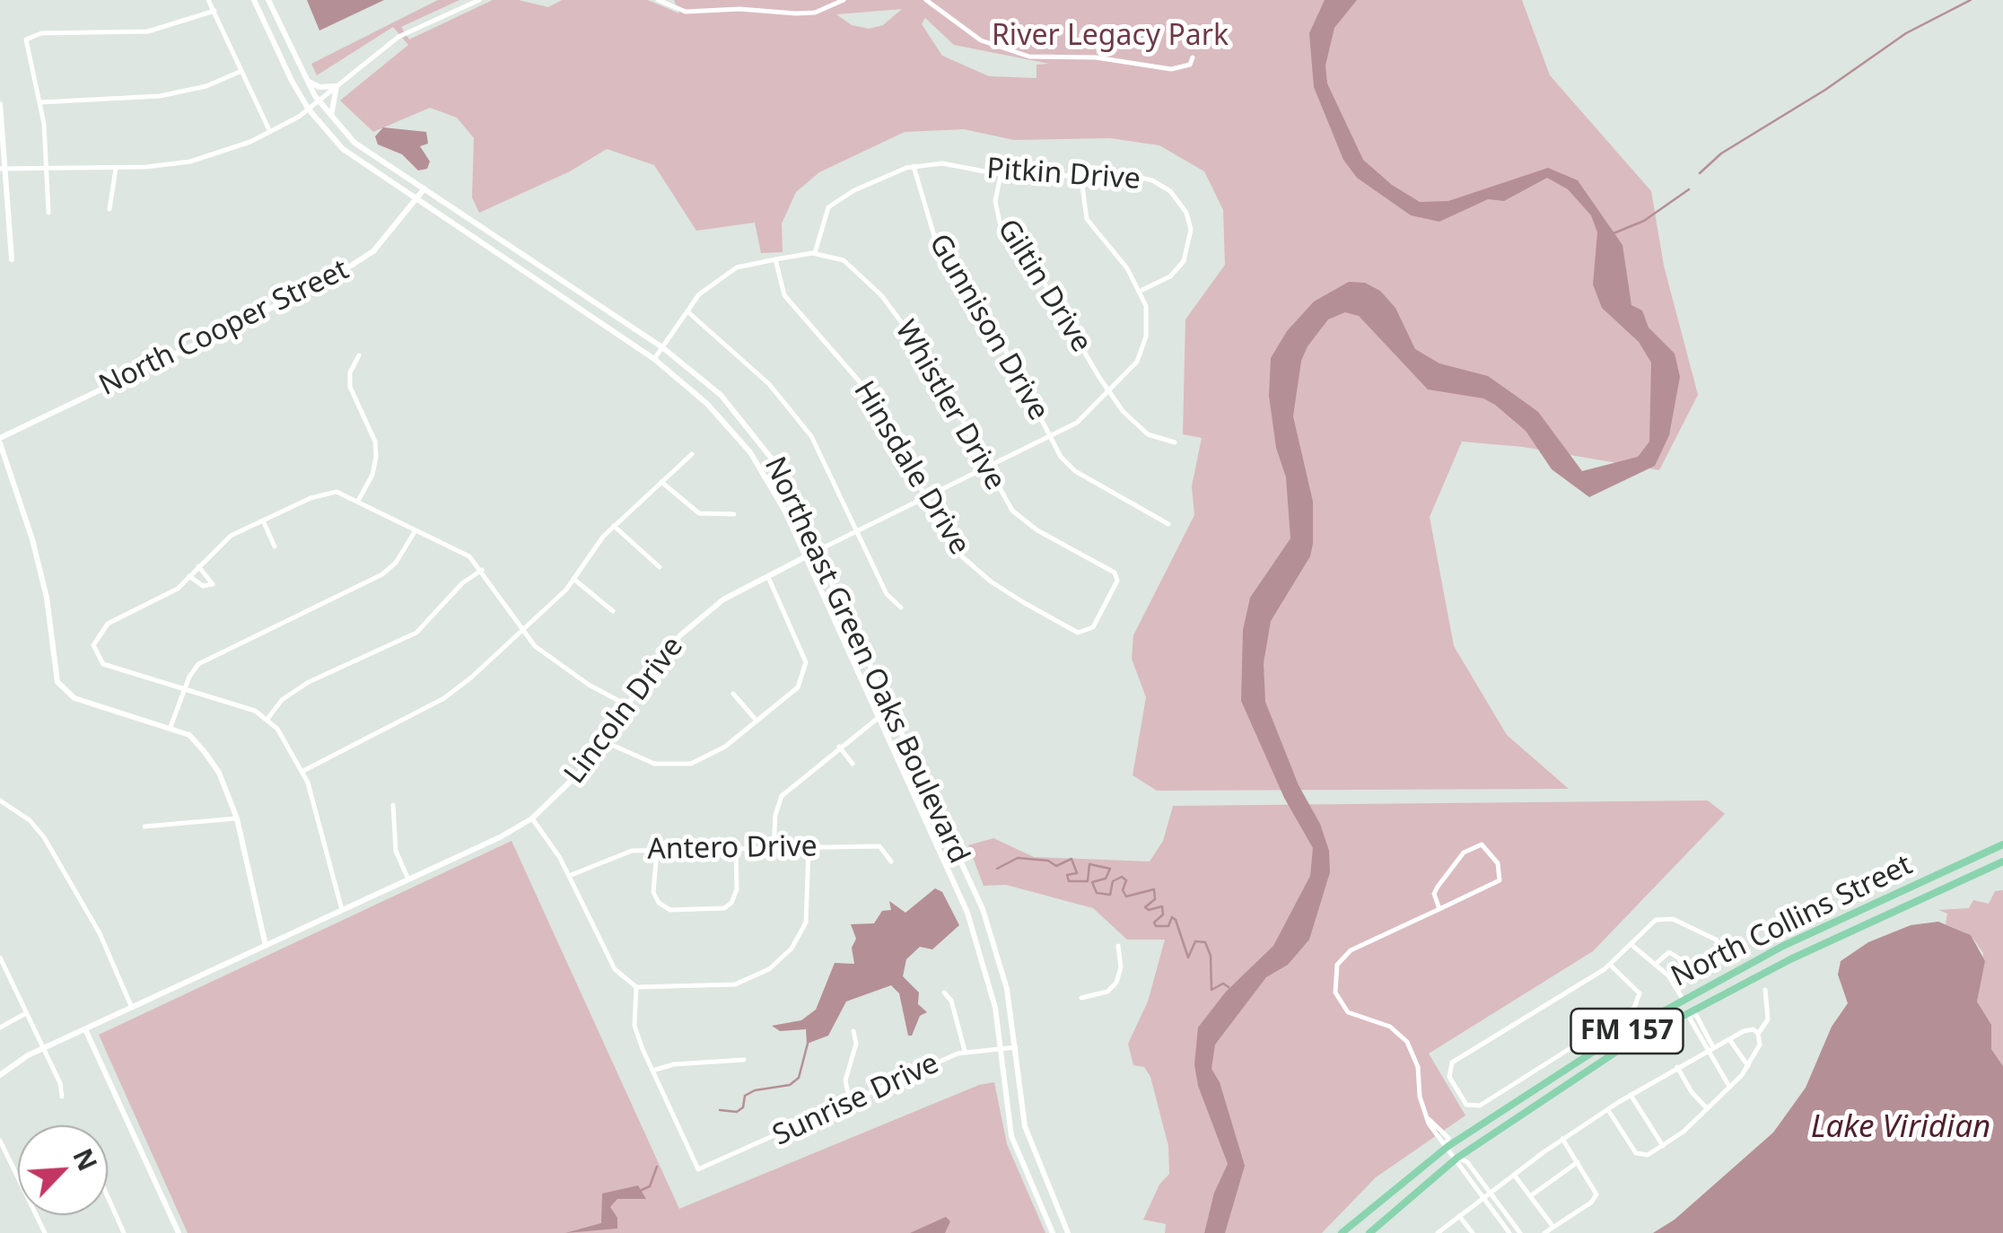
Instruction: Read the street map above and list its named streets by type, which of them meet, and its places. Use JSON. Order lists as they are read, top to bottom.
{
  "streets": {
    "main road": [
      "North Cooper Street",
      "Northeast Green Oaks Boulevard",
      "Lincoln Drive",
      "North Collins Street",
      "FM 157"
    ],
    "street": [
      "Pitkin Drive",
      "Giltin Drive",
      "Gunnison Drive",
      "Whistler Drive",
      "Hinsdale Drive",
      "Antero Drive",
      "Sunrise Drive"
    ]
  },
  "crossings": [
    ["Pitkin Drive", "Giltin Drive"],
    ["Pitkin Drive", "Gunnison Drive"],
    ["Pitkin Drive", "Whistler Drive"],
    ["Pitkin Drive", "Lincoln Drive"],
    ["Giltin Drive", "Lincoln Drive"],
    ["Gunnison Drive", "Lincoln Drive"],
    ["North Cooper Street", "Northeast Green Oaks Boulevard"],
    ["Whistler Drive", "Hinsdale Drive"],
    ["Whistler Drive", "Northeast Green Oaks Boulevard"],
    ["Whistler Drive", "Lincoln Drive"],
    ["Hinsdale Drive", "Lincoln Drive"],
    ["Northeast Green Oaks Boulevard", "Lincoln Drive"],
    ["Northeast Green Oaks Boulevard", "Sunrise Drive"]
  ],
  "water": ["Lake Viridian"],
  "parks": ["River Legacy Park"],
  "north": "top right"
}
